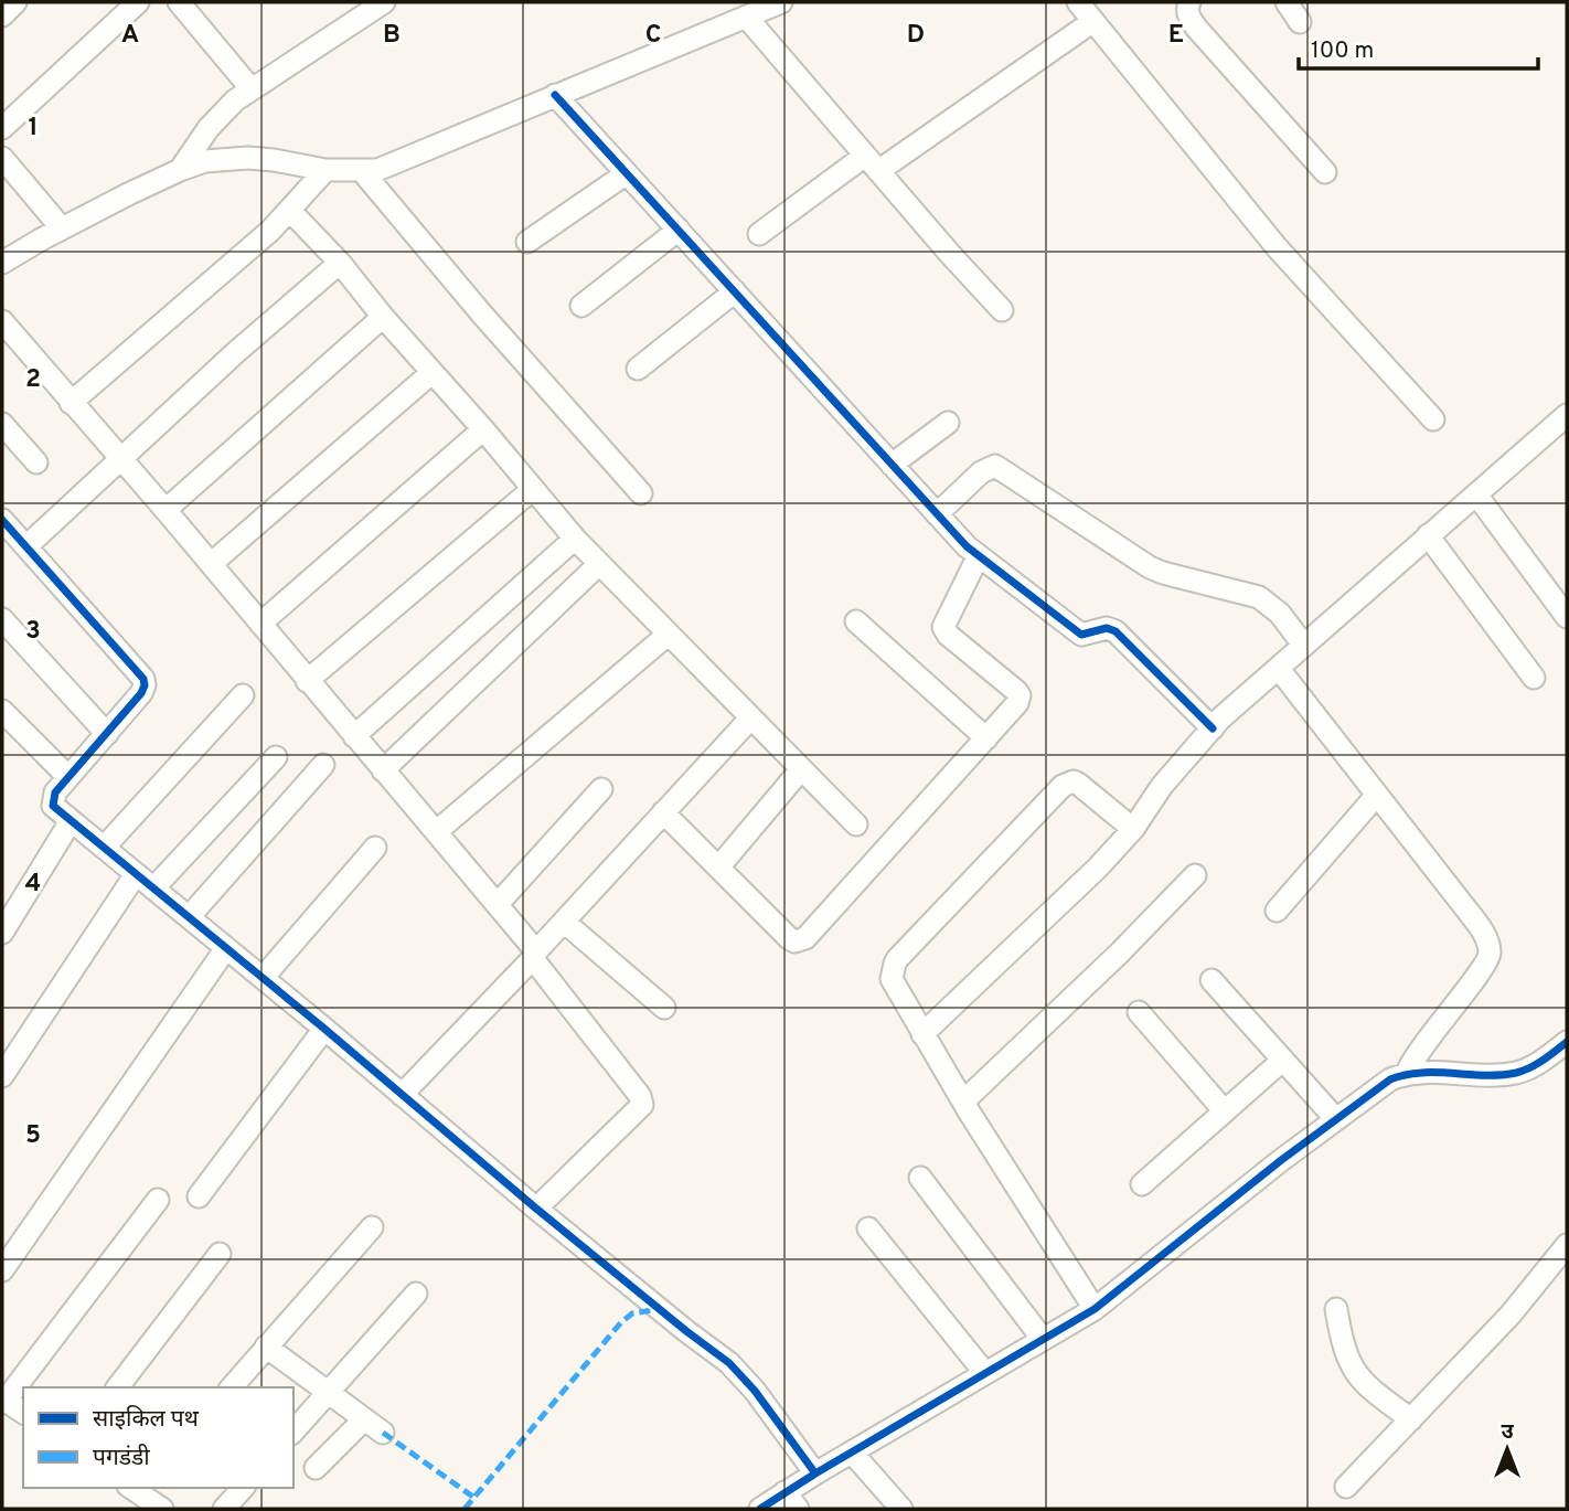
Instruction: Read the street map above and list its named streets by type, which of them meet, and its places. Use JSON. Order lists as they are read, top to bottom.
{
  "legend": ["साइकिल पथ", "पगडंडी"],
  "scale_bar": "100 m",
  "north": "top",
  "grid": {
    "columns": [
      "A",
      "B",
      "C",
      "D",
      "E"
    ],
    "rows": [
      "1",
      "2",
      "3",
      "4",
      "5"
    ]
  }
}
